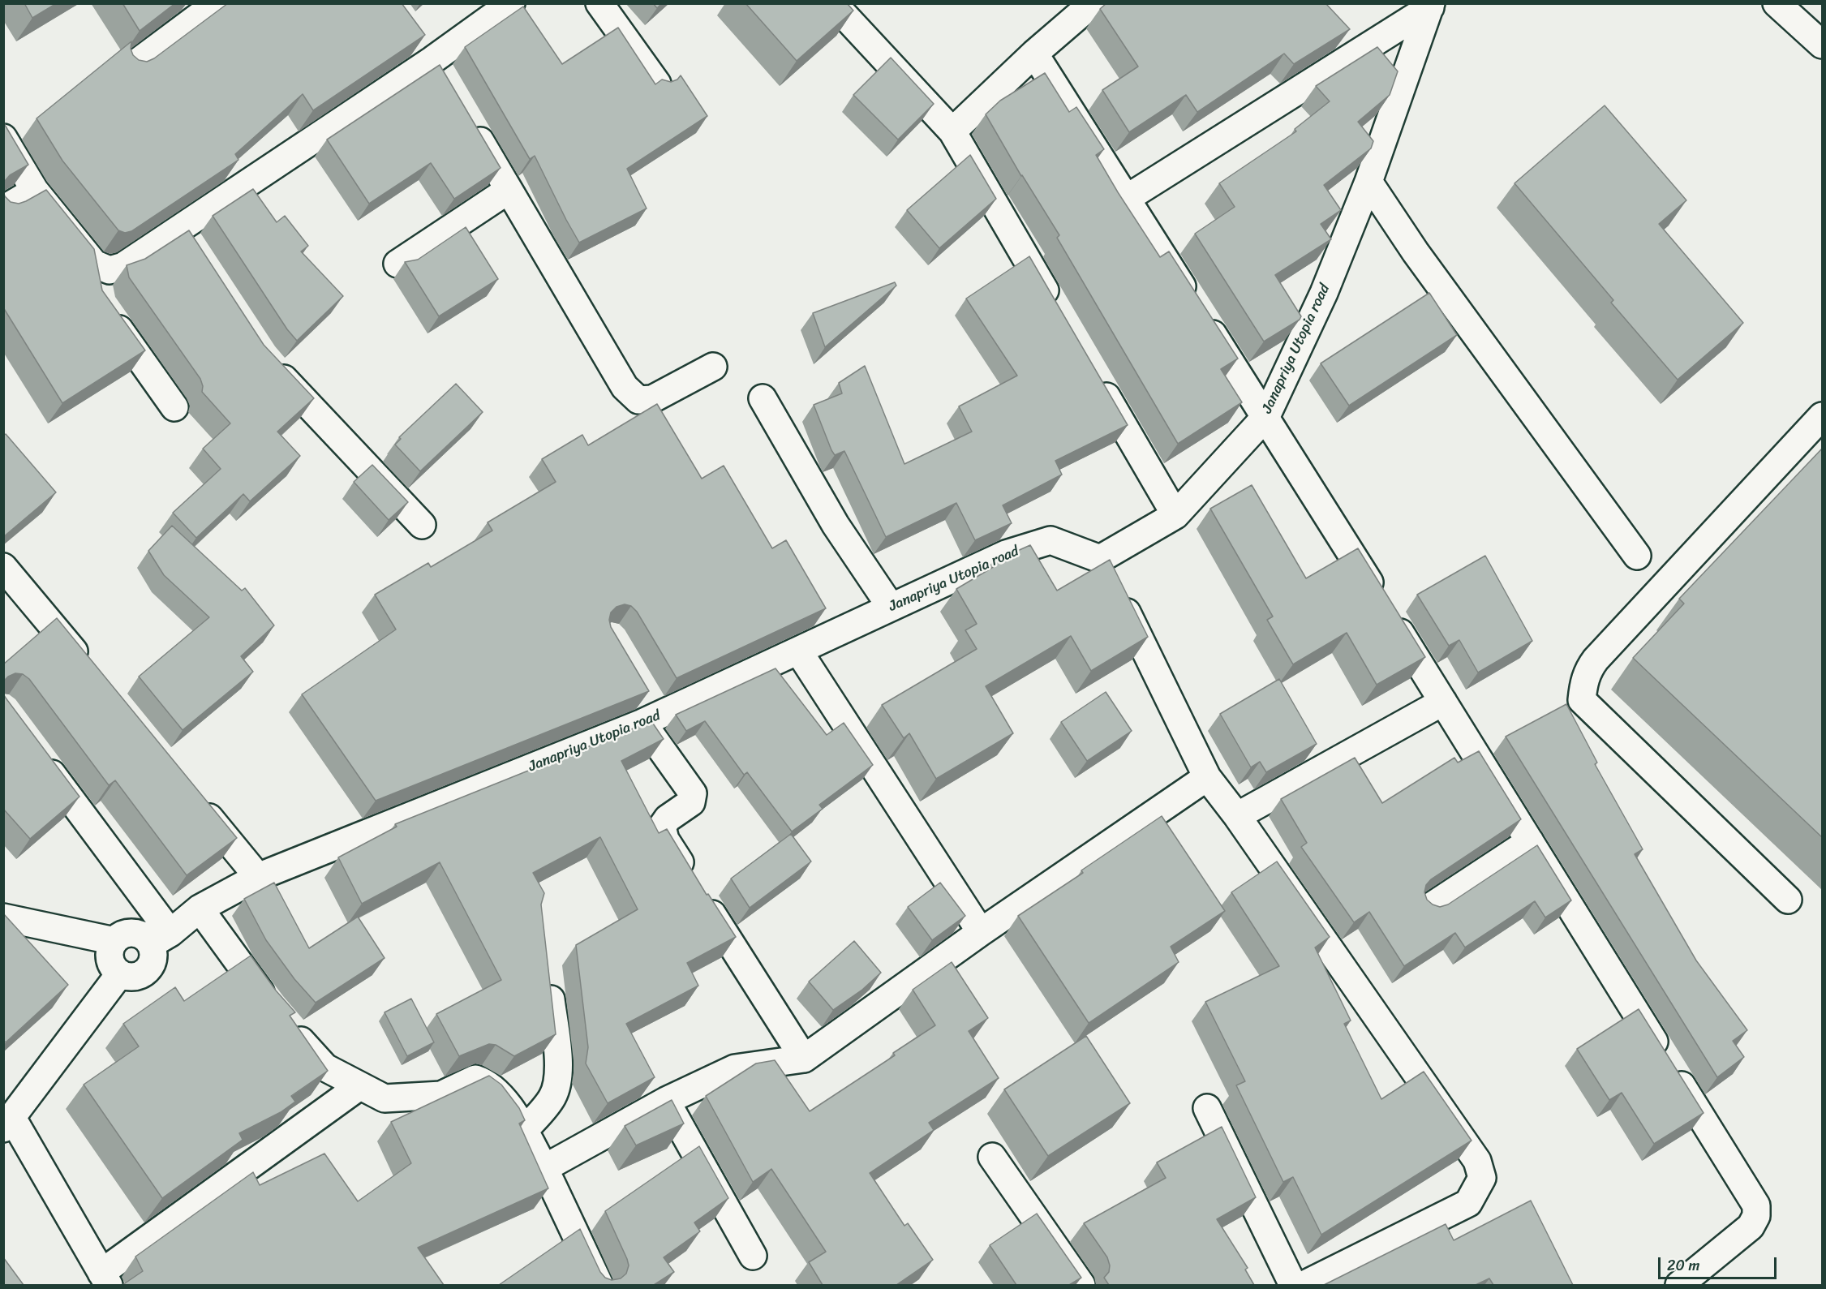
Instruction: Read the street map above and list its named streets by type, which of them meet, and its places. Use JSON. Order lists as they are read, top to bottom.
{
  "streets": {
    "street": ["Janapriya Utopia road"]
  },
  "scale_bar": "20 m"
}
